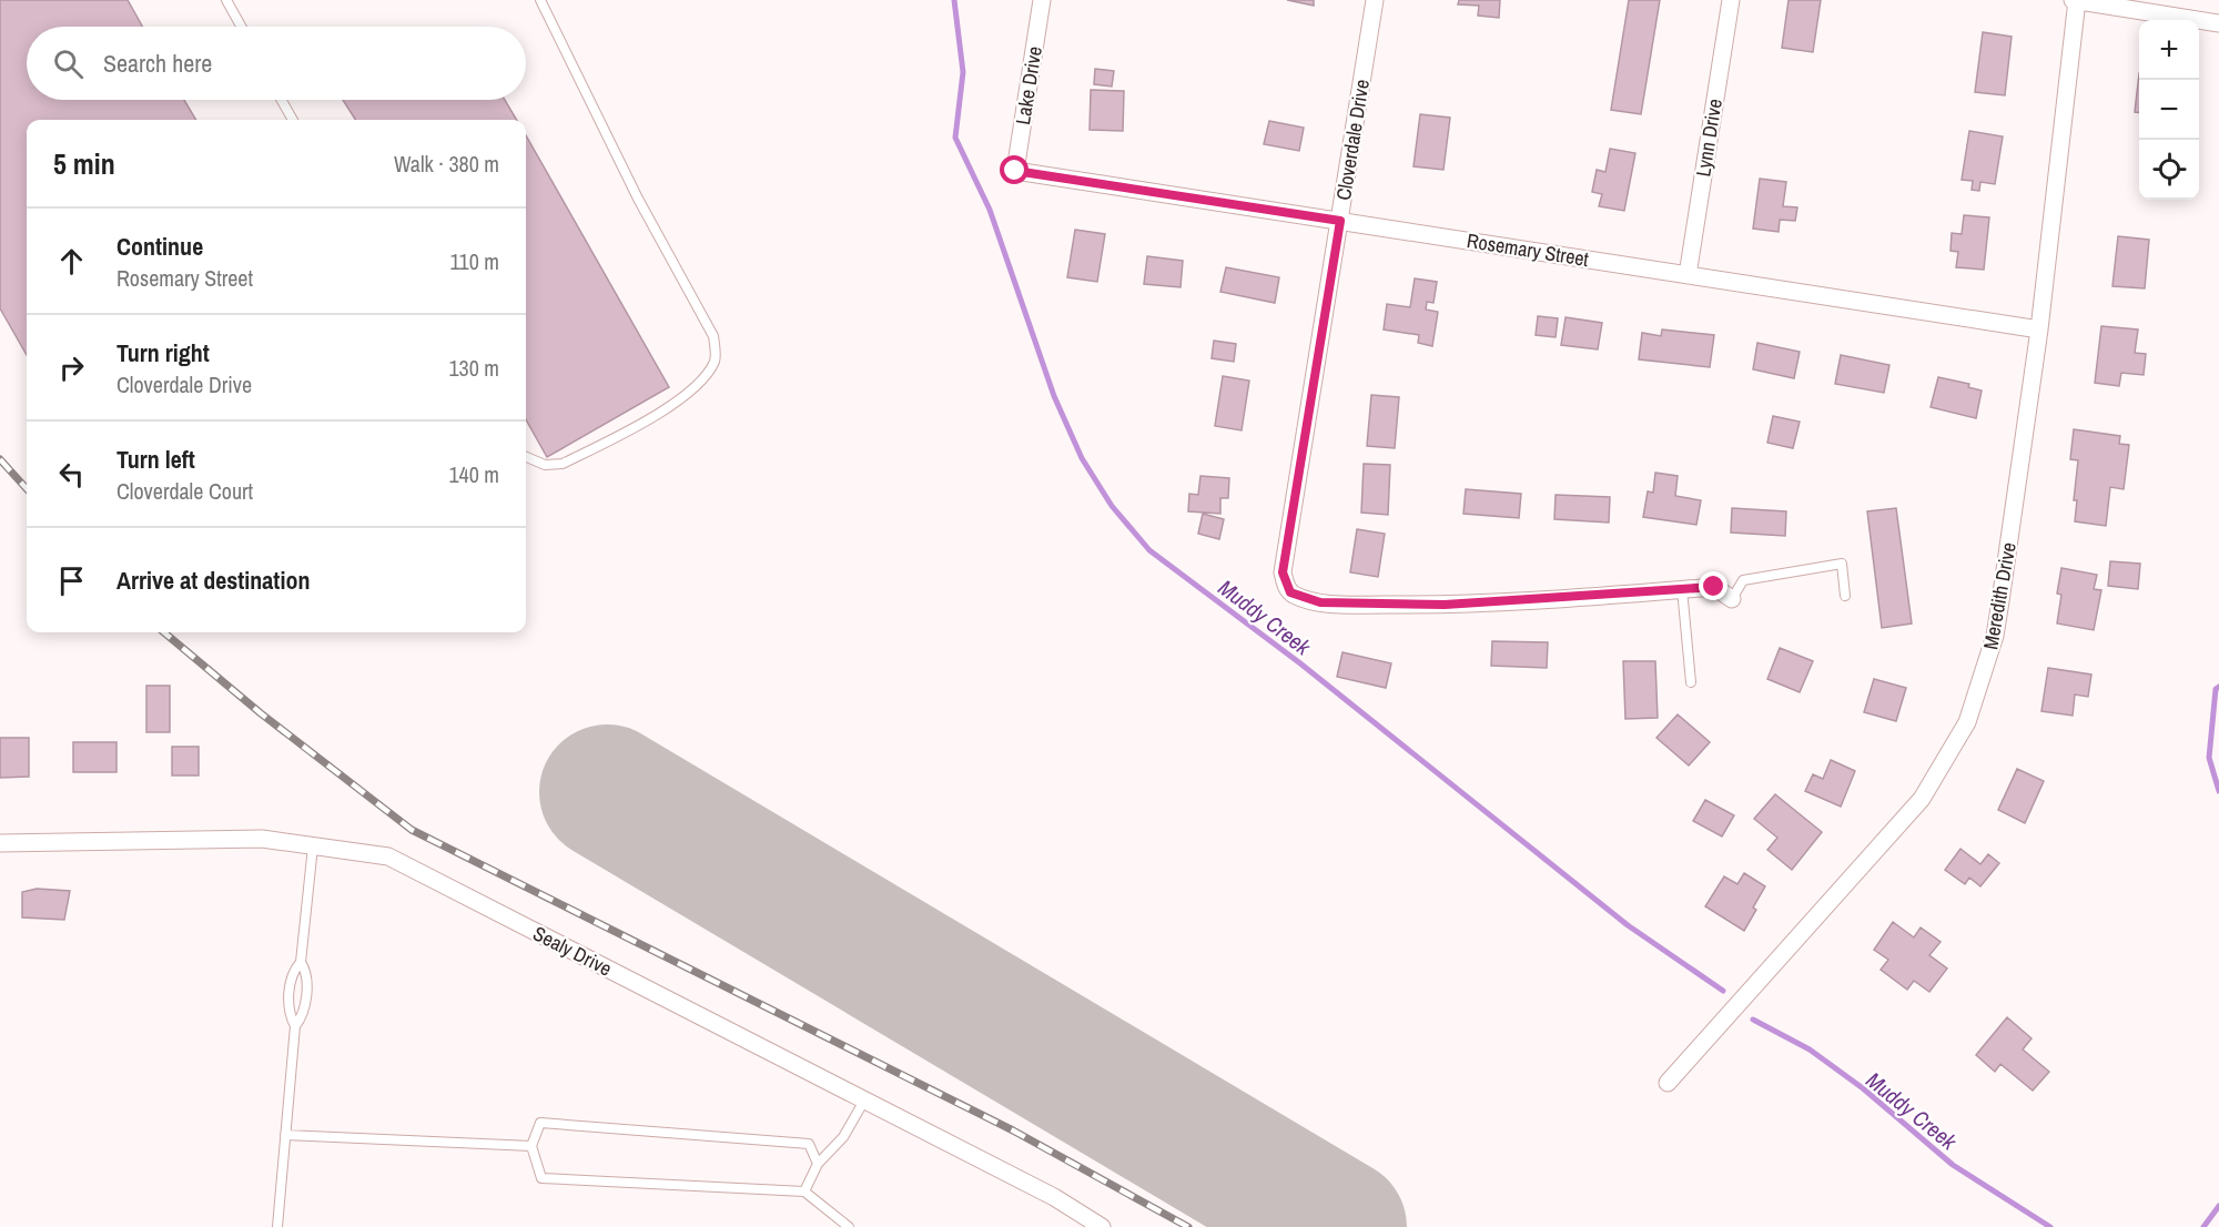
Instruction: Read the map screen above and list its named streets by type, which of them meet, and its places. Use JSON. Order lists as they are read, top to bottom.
{
  "streets": {
    "street": [
      "Lake Drive",
      "Lynn Drive",
      "Cloverdale Drive",
      "Rosemary Street",
      "Meredith Drive",
      "Sealy Drive"
    ]
  },
  "crossings": [
    ["Lake Drive", "Rosemary Street"],
    ["Lynn Drive", "Rosemary Street"],
    ["Cloverdale Drive", "Rosemary Street"],
    ["Rosemary Street", "Meredith Drive"]
  ],
  "water": ["Muddy Creek"],
  "page": {
    "map_buttons": ["+", "−"],
    "search": "Search here",
    "heading": ["5 min", "Walk · 380 m"],
    "list": [
      ["Continue", "Rosemary Street", "110 m"],
      ["Turn right", "Cloverdale Drive", "130 m"],
      ["Turn left", "Cloverdale Court", "140 m"],
      "Arrive at destination"
    ]
  }
}
